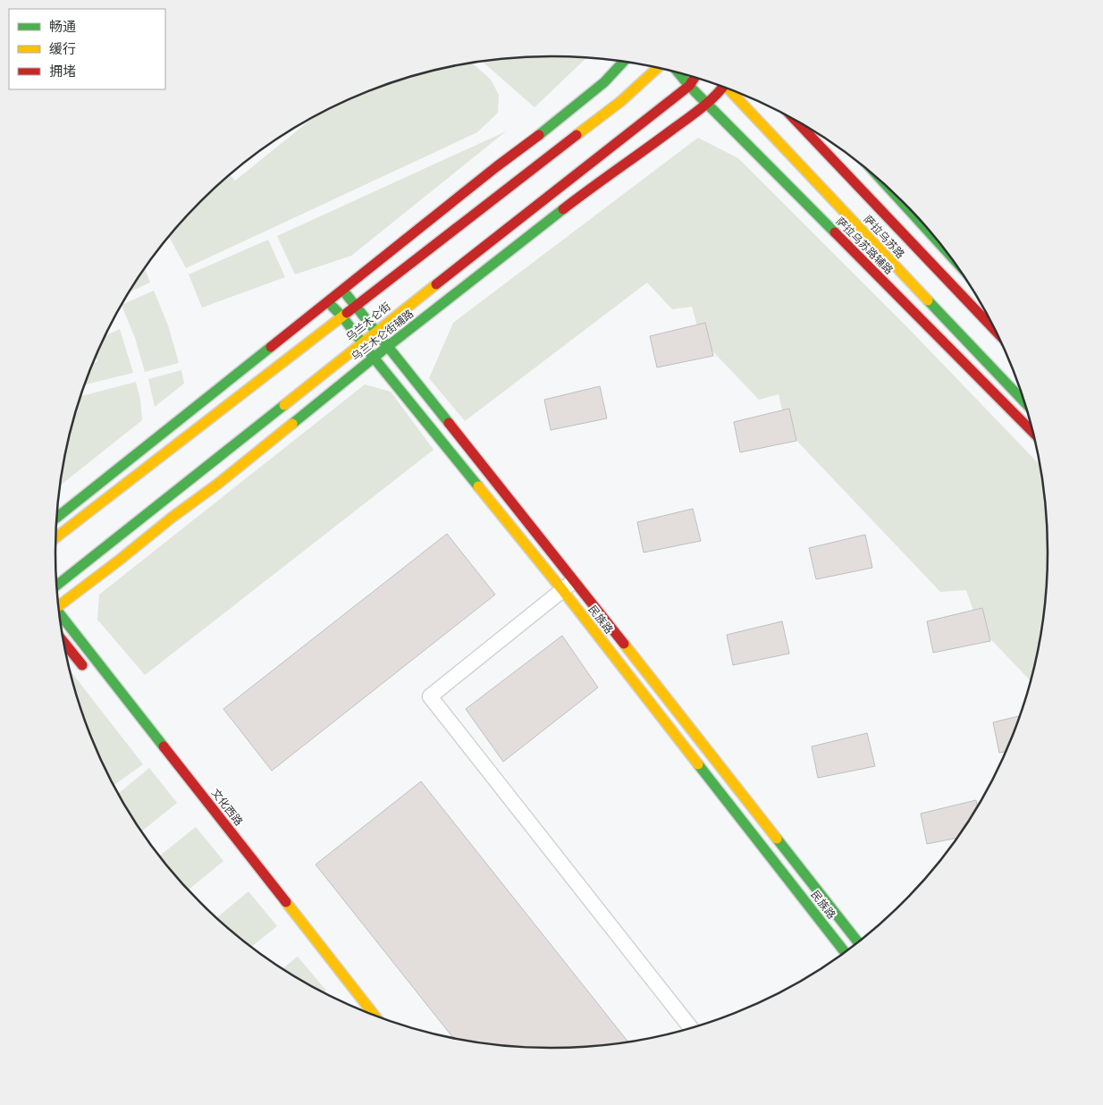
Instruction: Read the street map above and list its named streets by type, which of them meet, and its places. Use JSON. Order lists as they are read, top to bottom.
{
  "streets": {
    "street": [
      "萨拉乌苏路",
      "萨拉乌苏路辅路",
      "乌兰木仑街",
      "乌兰木仑街辅路",
      "民族路",
      "文化西路"
    ]
  },
  "crossings": [
    ["萨拉乌苏路辅路", "乌兰木仑街"],
    ["萨拉乌苏路辅路", "乌兰木仑街辅路"],
    ["乌兰木仑街", "民族路"],
    ["乌兰木仑街辅路", "民族路"]
  ],
  "legend": ["畅通", "缓行", "拥堵"]
}
